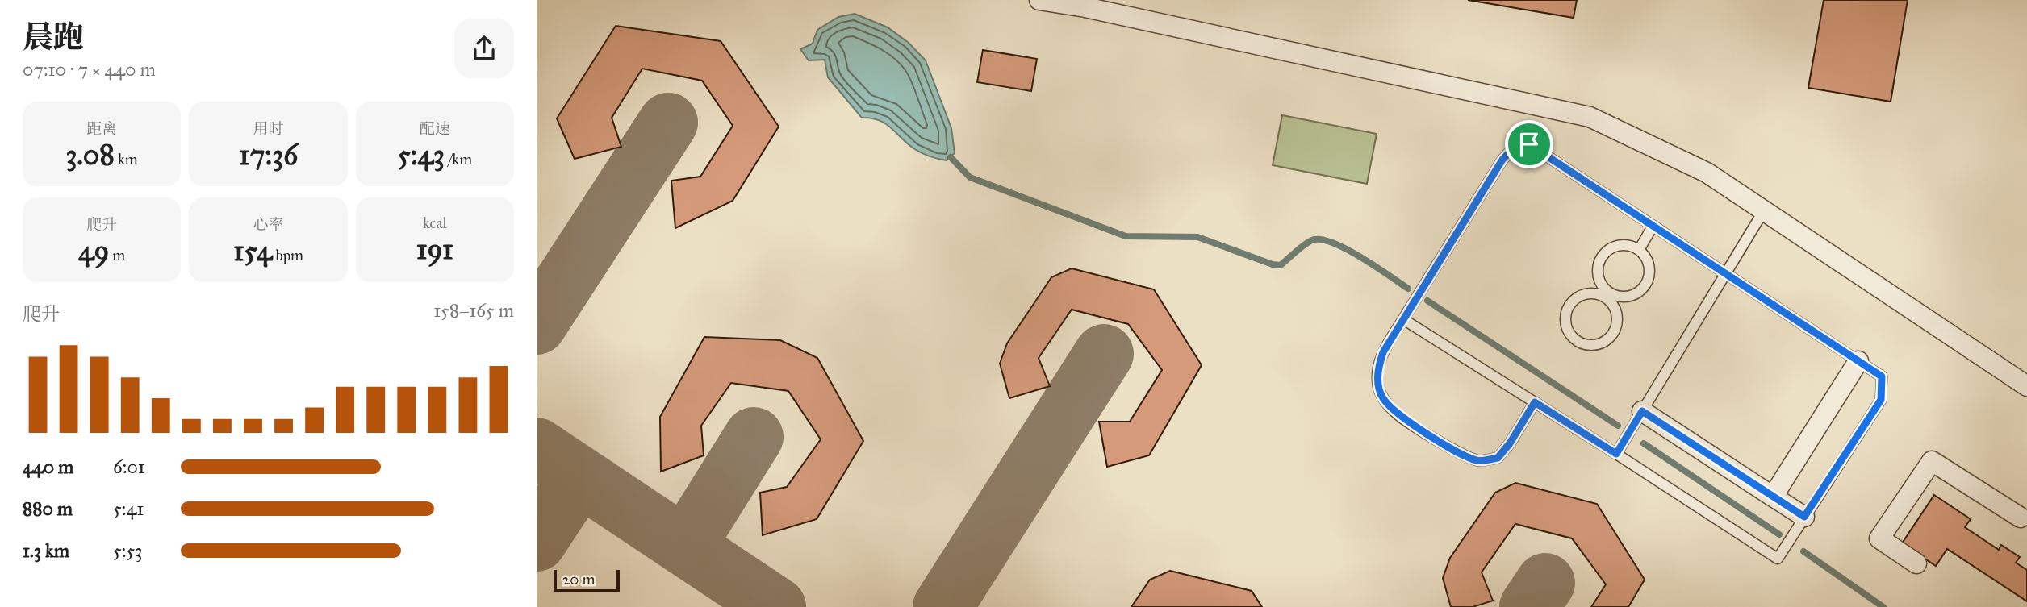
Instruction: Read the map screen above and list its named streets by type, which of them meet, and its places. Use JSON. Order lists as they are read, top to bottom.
{
  "scale_bar": "20 m",
  "page": {
    "heading": ["晨跑", "07:10 · 7 × 440 m"],
    "stats": [
      ["距离", "3.08 km"],
      ["用时", "17:36"],
      ["配速", "5:43 /km"],
      ["爬升", "49 m"],
      ["心率", "154 bpm"],
      ["kcal", "191"]
    ],
    "chart": ["爬升", "158–165 m"],
    "list": [
      {
        "name": "440 m",
        "note": "6:01"
      },
      {
        "name": "880 m",
        "note": "5:41"
      },
      {
        "name": "1.3 km",
        "note": "5:53"
      }
    ],
    "scale": "20 m"
  }
}
